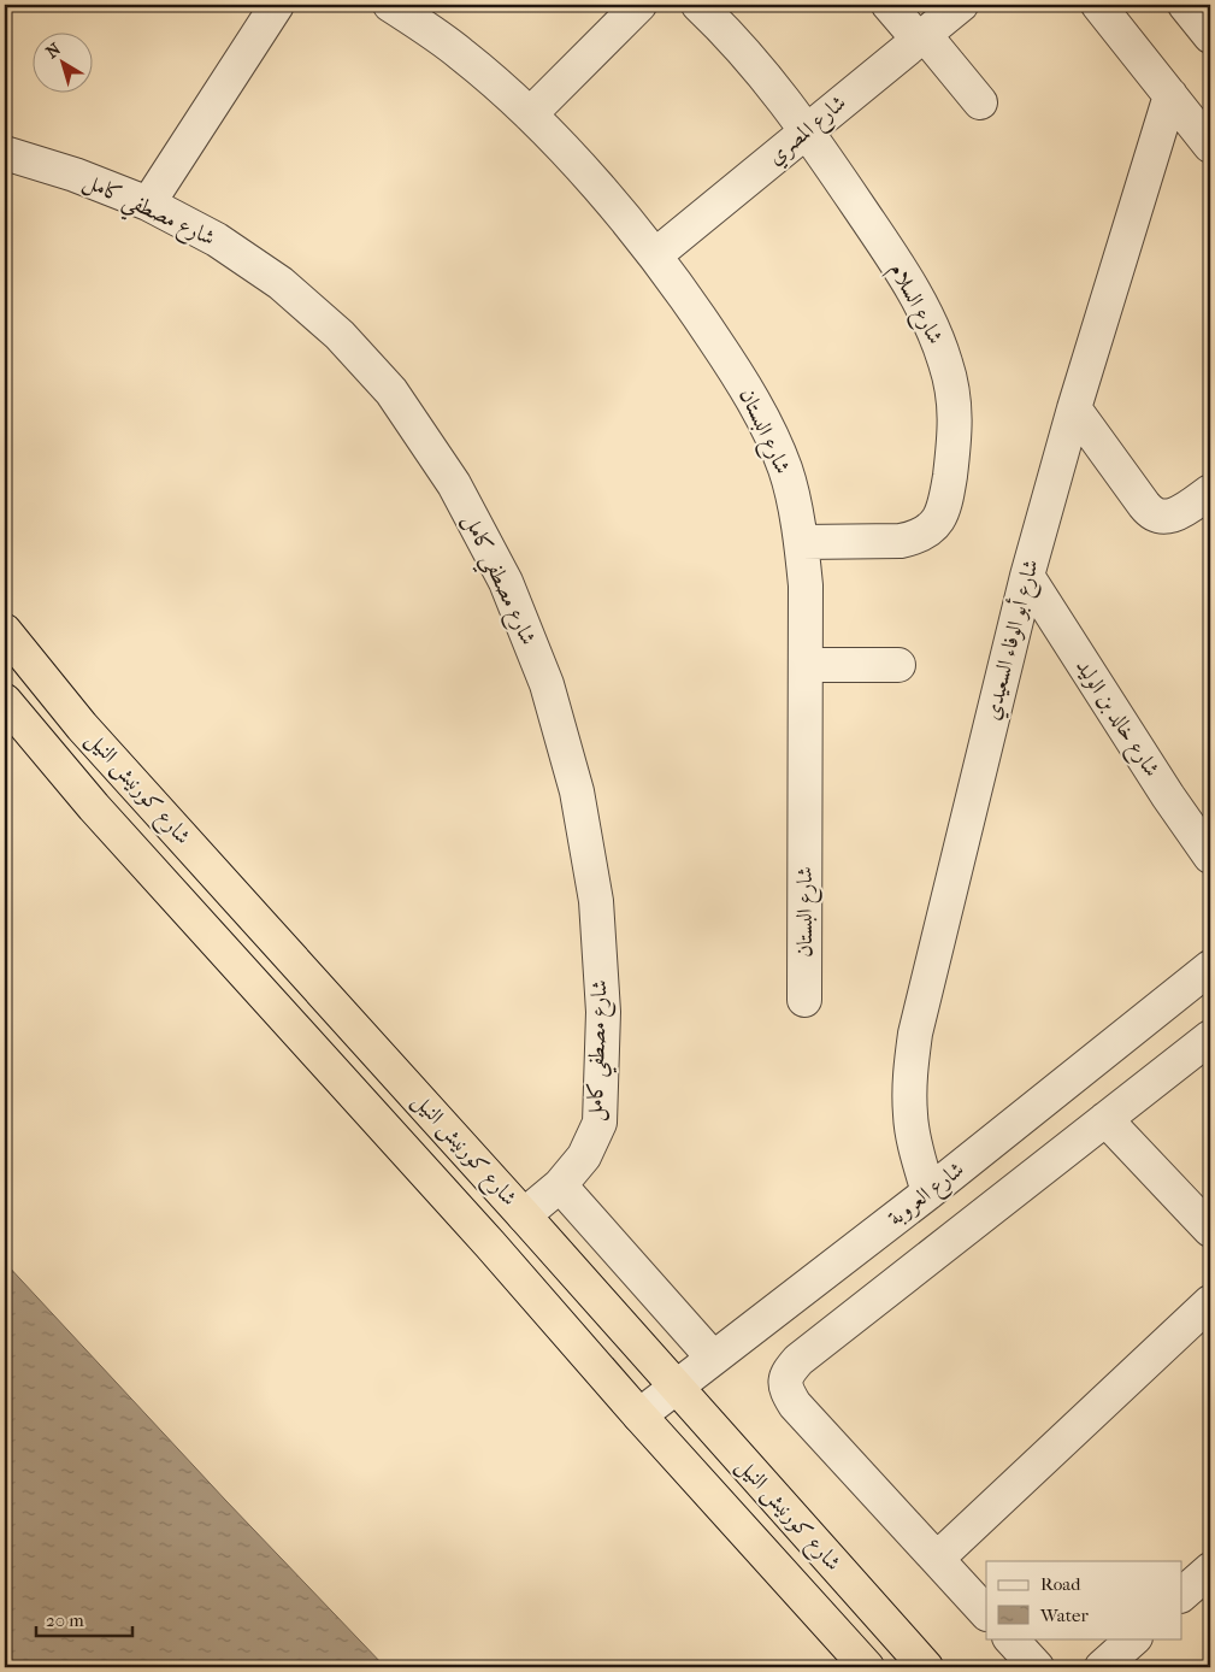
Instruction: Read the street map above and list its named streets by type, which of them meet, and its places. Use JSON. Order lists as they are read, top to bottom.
{
  "streets": {
    "highway": ["شارع كورنيش النيل"],
    "street": [
      "شارع المصري",
      "شارع مصطفي كامل",
      "شارع السلام",
      "شارع البستان",
      "شارع أبو الوفاء السعيدي",
      "شارع خالد بن الوليد",
      "شارع العروبة"
    ]
  },
  "crossings": [
    ["شارع المصري", "شارع السلام"],
    ["شارع المصري", "شارع البستان"],
    ["شارع مصطفي كامل", "شارع كورنيش النيل"],
    ["شارع السلام", "شارع البستان"],
    ["شارع أبو الوفاء السعيدي", "شارع خالد بن الوليد"],
    ["شارع أبو الوفاء السعيدي", "شارع العروبة"],
    ["شارع كورنيش النيل", "شارع العروبة"]
  ],
  "legend": ["Road", "Water"],
  "scale_bar": "20 m",
  "north": "top left"
}
